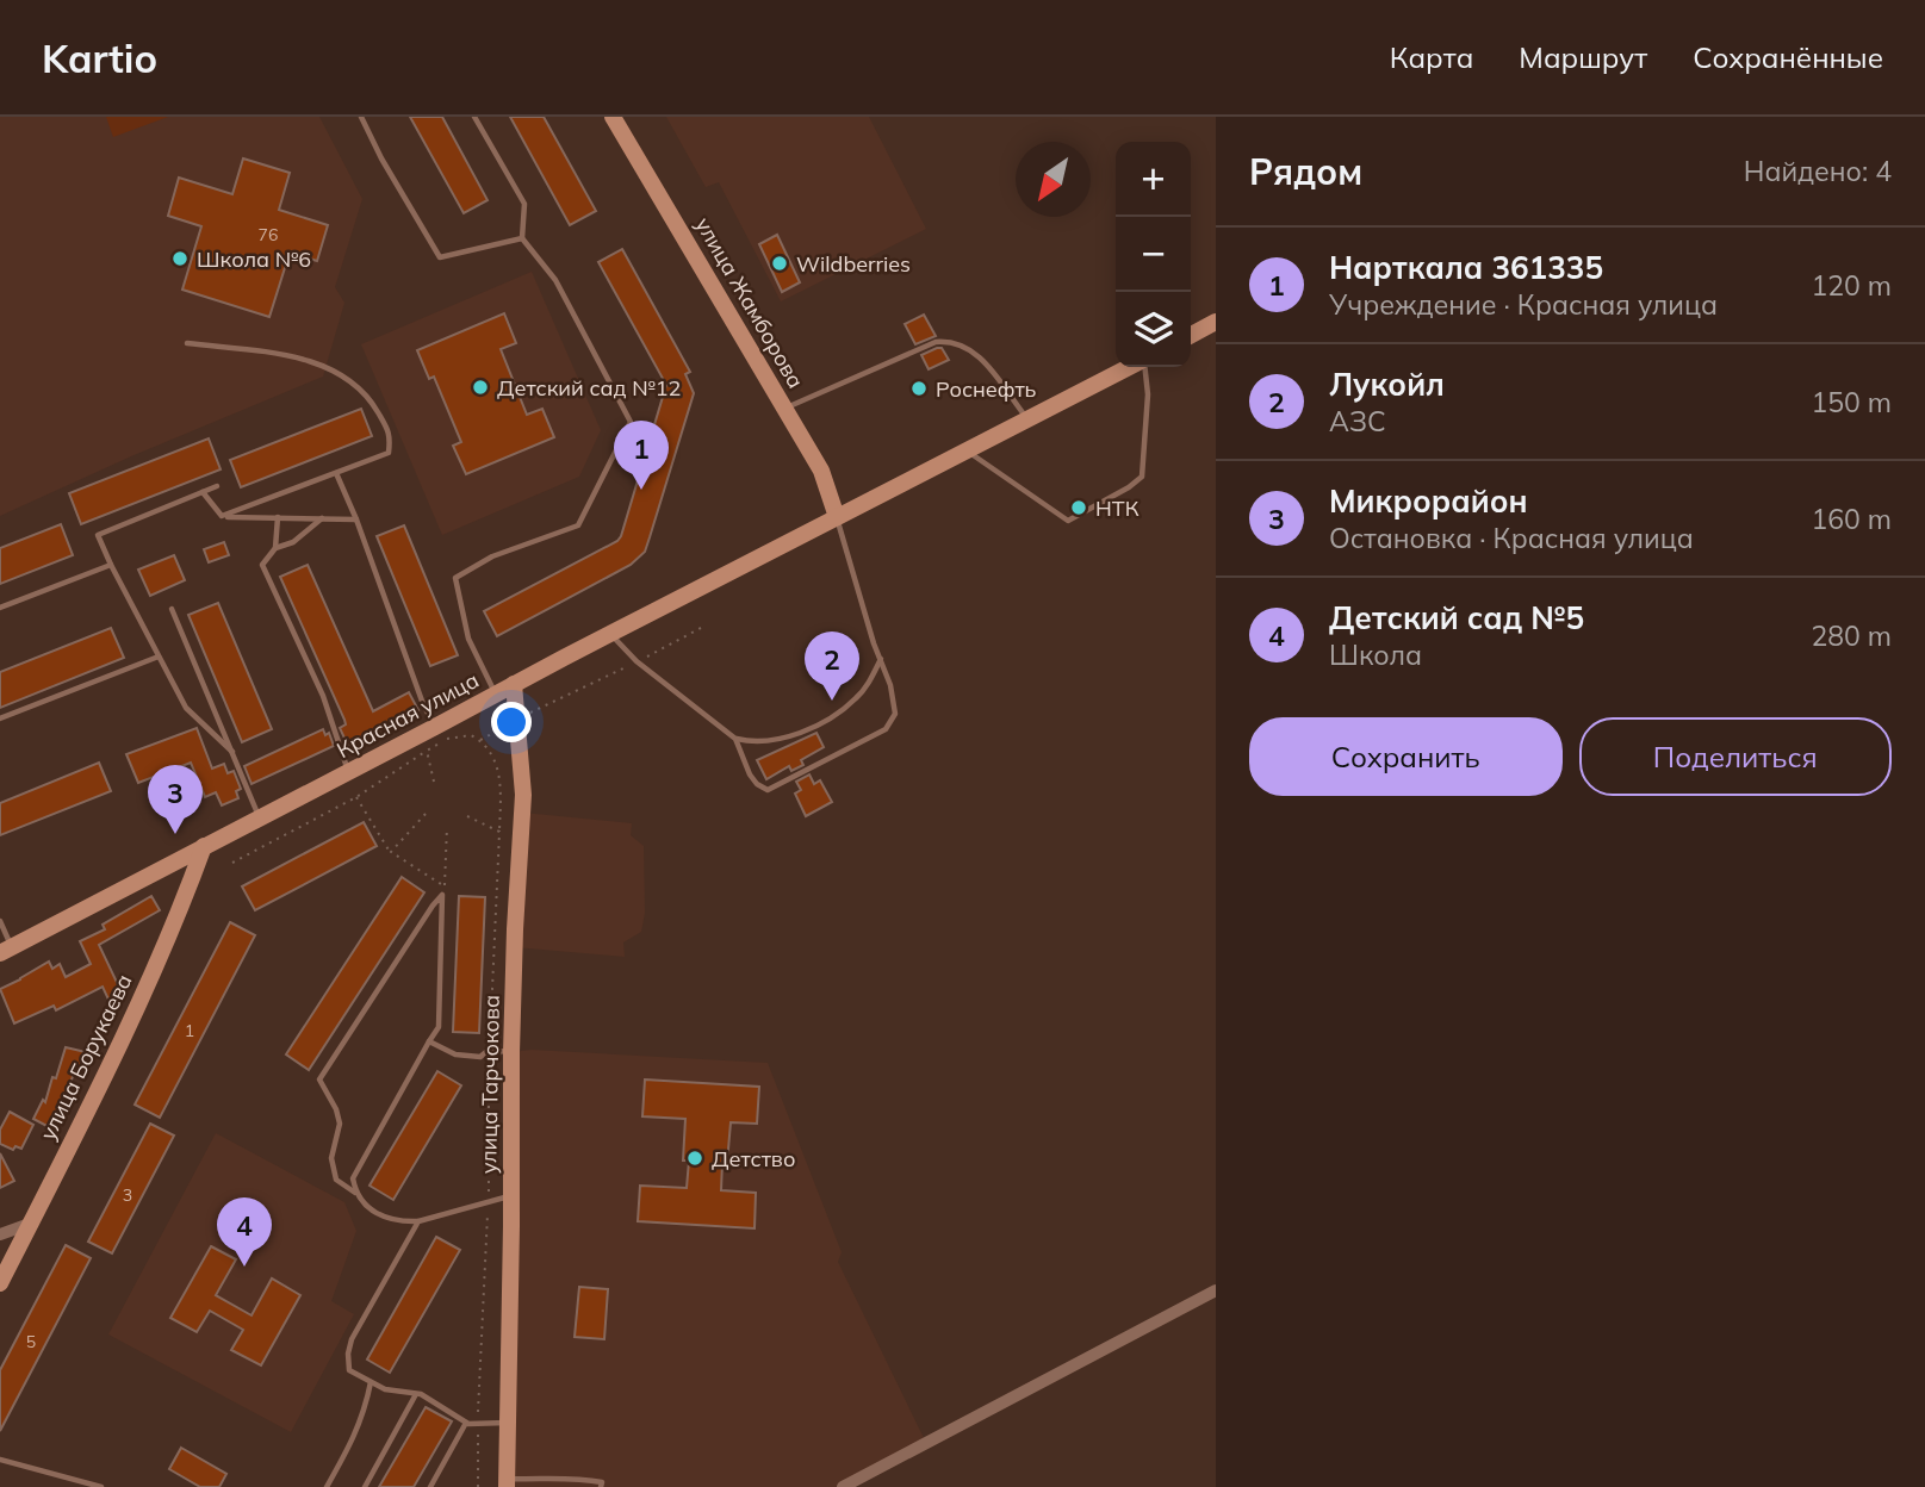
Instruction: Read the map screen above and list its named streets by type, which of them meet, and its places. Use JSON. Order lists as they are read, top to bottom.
{
  "streets": {
    "main road": [
      "улица Жамборова",
      "Красная улица",
      "улица Борукаева",
      "улица Тарчокова"
    ]
  },
  "crossings": [
    ["улица Жамборова", "Красная улица"],
    ["Красная улица", "улица Борукаева"],
    ["Красная улица", "улица Тарчокова"]
  ],
  "places": [
    "Школа №6",
    "Wildberries",
    "Детский сад №12",
    "Роснефть",
    "НТК",
    "Детство"
  ],
  "house_numbers": [
    "76",
    "1",
    "3",
    "5"
  ],
  "north": "bottom left",
  "page": {
    "header": "Kartio",
    "nav": ["Карта", "Маршрут", "Сохранённые"],
    "heading": ["Рядом", "Найдено: 4"],
    "map_buttons": ["+", "−"],
    "list": [
      {
        "mark": "1",
        "name": "Нарткала 361335",
        "note": "Учреждение · Красная улица",
        "value": "120 m"
      },
      {
        "mark": "2",
        "name": "Лукойл",
        "note": "АЗС",
        "value": "150 m"
      },
      {
        "mark": "3",
        "name": "Микрорайон",
        "note": "Остановка · Красная улица",
        "value": "160 m"
      },
      {
        "mark": "4",
        "name": "Детский сад №5",
        "note": "Школа",
        "value": "280 m"
      }
    ],
    "pins": [
      "1",
      "2",
      "3",
      "4"
    ],
    "buttons": ["Сохранить", "Поделиться"]
  }
}
